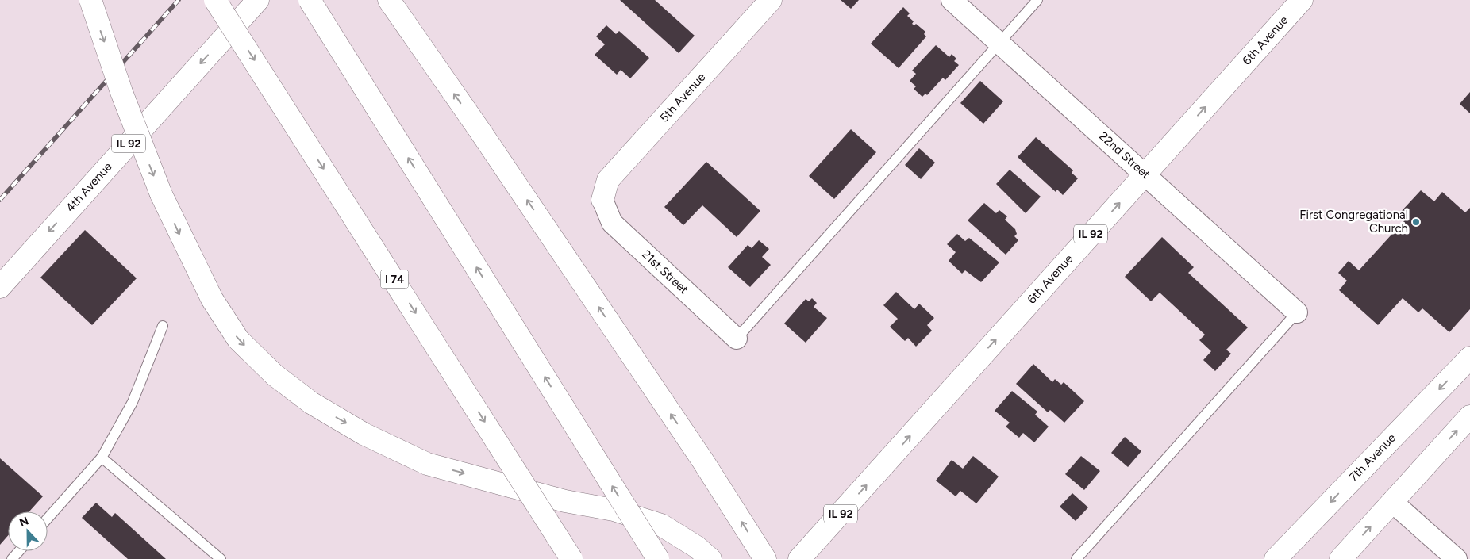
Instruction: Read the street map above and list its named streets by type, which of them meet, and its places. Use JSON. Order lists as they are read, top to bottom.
{
  "streets": {
    "main road": [
      "6th Avenue",
      "5th Avenue",
      "IL 92",
      "4th Avenue",
      "I 74",
      "7th Avenue"
    ],
    "street": ["22nd Street", "21st Street"]
  },
  "crossings": [
    ["6th Avenue", "22nd Street"],
    ["5th Avenue", "21st Street"]
  ],
  "one_way": ["6th Avenue", "4th Avenue"],
  "places": ["First Congregational Church"],
  "north": "top"
}
